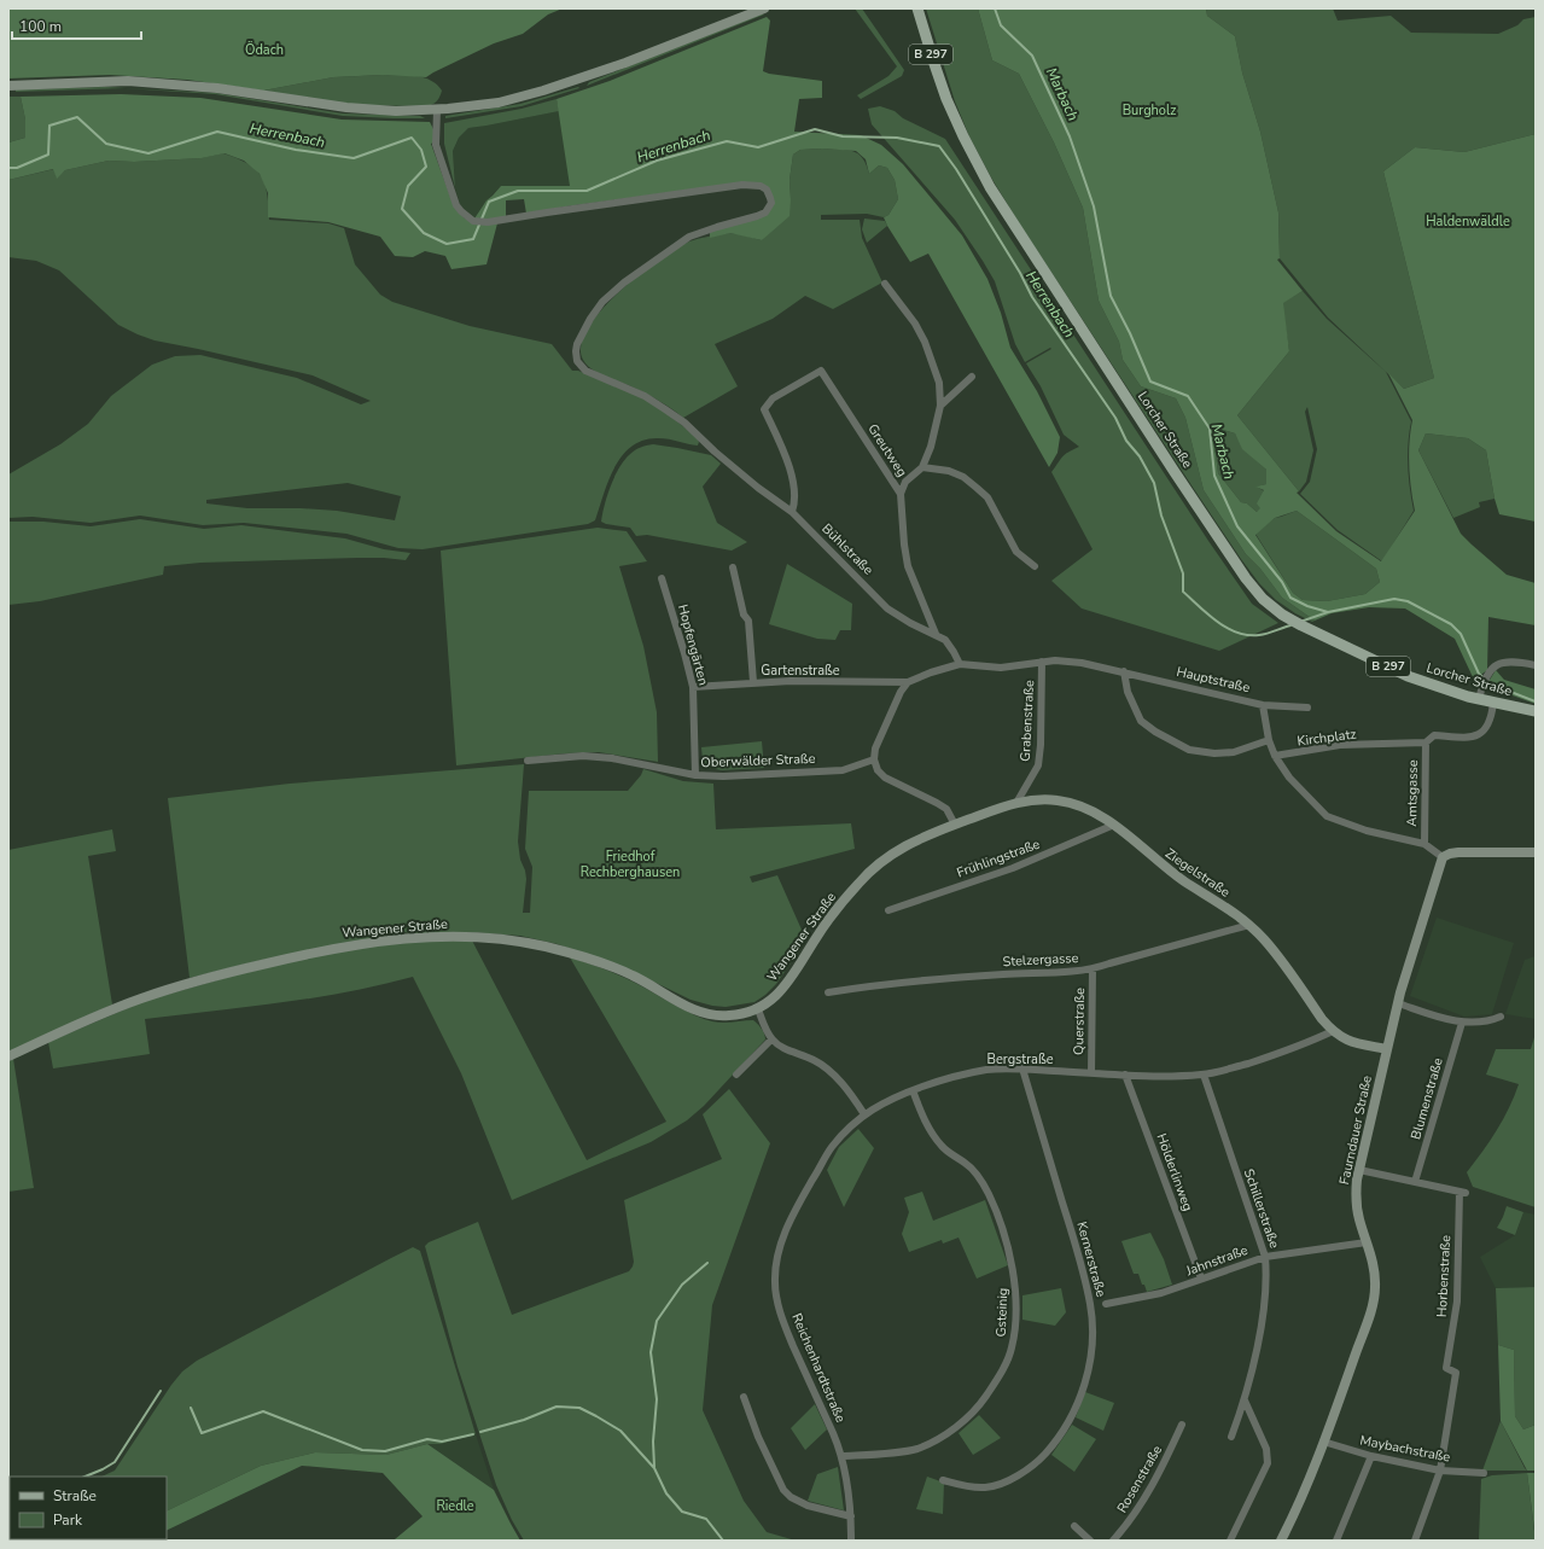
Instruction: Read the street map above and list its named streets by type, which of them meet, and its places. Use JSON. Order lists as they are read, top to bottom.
{
  "streets": {
    "main road": ["B 297", "Lorcher Straße"],
    "street": [
      "Greutweg",
      "Bühlstraße",
      "Hopfengärten",
      "Gartenstraße",
      "Hauptstraße",
      "Grabenstraße",
      "Kirchplatz",
      "Oberwälder Straße",
      "Amtsgasse",
      "Frühlingstraße",
      "Ziegelstraße",
      "Wangener Straße",
      "Stelzergasse",
      "Querstraße",
      "Bergstraße",
      "Blumenstraße",
      "Faurndauer Straße",
      "Hölderlinweg",
      "Schillerstraße",
      "Kernerstraße",
      "Jahnstraße",
      "Horbenstraße",
      "Gsteinig",
      "Reichenhardtstraße",
      "Maybachstraße",
      "Rosenstraße"
    ]
  },
  "crossings": [
    ["Lorcher Straße", "Kirchplatz"],
    ["Greutweg", "Bühlstraße"],
    ["Hopfengärten", "Gartenstraße"],
    ["Hopfengärten", "Oberwälder Straße"],
    ["Hauptstraße", "Grabenstraße"],
    ["Hauptstraße", "Kirchplatz"],
    ["Hauptstraße", "Amtsgasse"],
    ["Hauptstraße", "Faurndauer Straße"],
    ["Grabenstraße", "Ziegelstraße"],
    ["Kirchplatz", "Amtsgasse"],
    ["Frühlingstraße", "Ziegelstraße"],
    ["Ziegelstraße", "Wangener Straße"],
    ["Ziegelstraße", "Stelzergasse"],
    ["Ziegelstraße", "Bergstraße"],
    ["Ziegelstraße", "Faurndauer Straße"],
    ["Stelzergasse", "Querstraße"],
    ["Querstraße", "Bergstraße"],
    ["Bergstraße", "Hölderlinweg"],
    ["Bergstraße", "Schillerstraße"],
    ["Bergstraße", "Kernerstraße"],
    ["Bergstraße", "Gsteinig"],
    ["Bergstraße", "Reichenhardtstraße"],
    ["Blumenstraße", "Horbenstraße"],
    ["Faurndauer Straße", "Jahnstraße"],
    ["Faurndauer Straße", "Horbenstraße"],
    ["Faurndauer Straße", "Maybachstraße"],
    ["Hölderlinweg", "Jahnstraße"],
    ["Schillerstraße", "Jahnstraße"],
    ["Horbenstraße", "Maybachstraße"],
    ["Gsteinig", "Reichenhardtstraße"]
  ],
  "water": ["Marbach", "Herrenbach"],
  "parks": [
    "Ödach",
    "Burgholz",
    "Haldenwäldle",
    "Friedhof Rechberghausen",
    "Riedle"
  ],
  "legend": ["Straße", "Park"],
  "scale_bar": "100 m"
}
